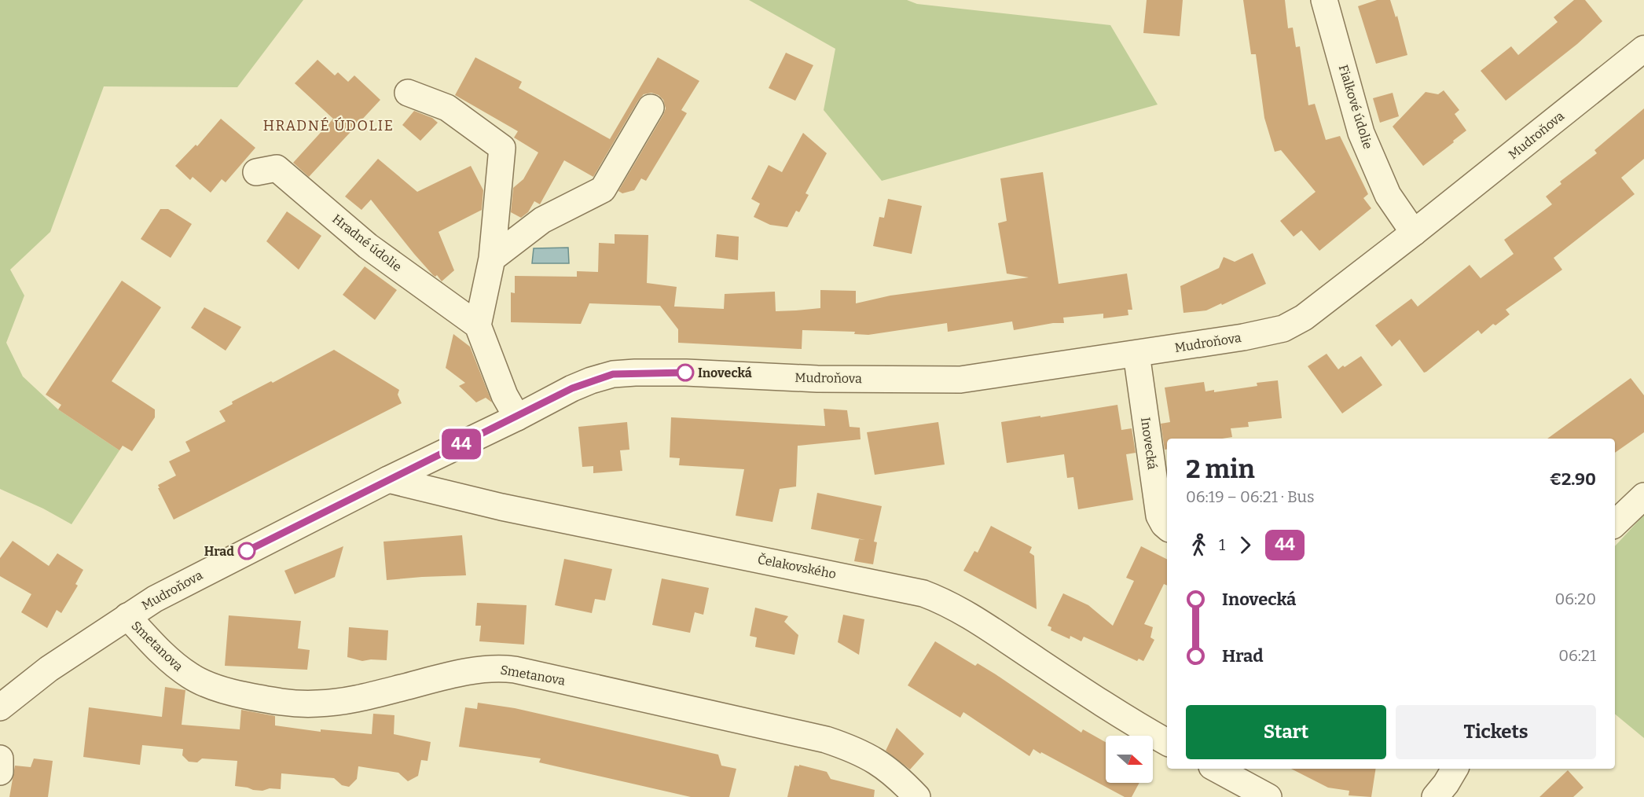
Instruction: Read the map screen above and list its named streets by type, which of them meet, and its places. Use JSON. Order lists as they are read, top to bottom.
{
  "streets": {
    "street": [
      "Fialkové údolie",
      "Mudroňova",
      "Hradné údolie",
      "Inovecká",
      "Čelakovského",
      "Smetanova"
    ]
  },
  "crossings": [
    ["Fialkové údolie", "Mudroňova"],
    ["Mudroňova", "Inovecká"],
    ["Mudroňova", "Čelakovského"],
    ["Mudroňova", "Smetanova"]
  ],
  "districts": ["HRADNÉ ÚDOLIE"],
  "places": ["Inovecká", "Hrad"],
  "lines": ["bus line 44"],
  "north": "right",
  "page": {
    "on_map": "44",
    "heading": ["2 min", "06:19 – 06:21 · Bus", "€2.90"],
    "legs": ["1", "44"],
    "list": [
      {
        "name": "Inovecká",
        "value": "06:20"
      },
      {
        "name": "Hrad",
        "value": "06:21"
      }
    ],
    "buttons": ["Start", "Tickets"]
  }
}
